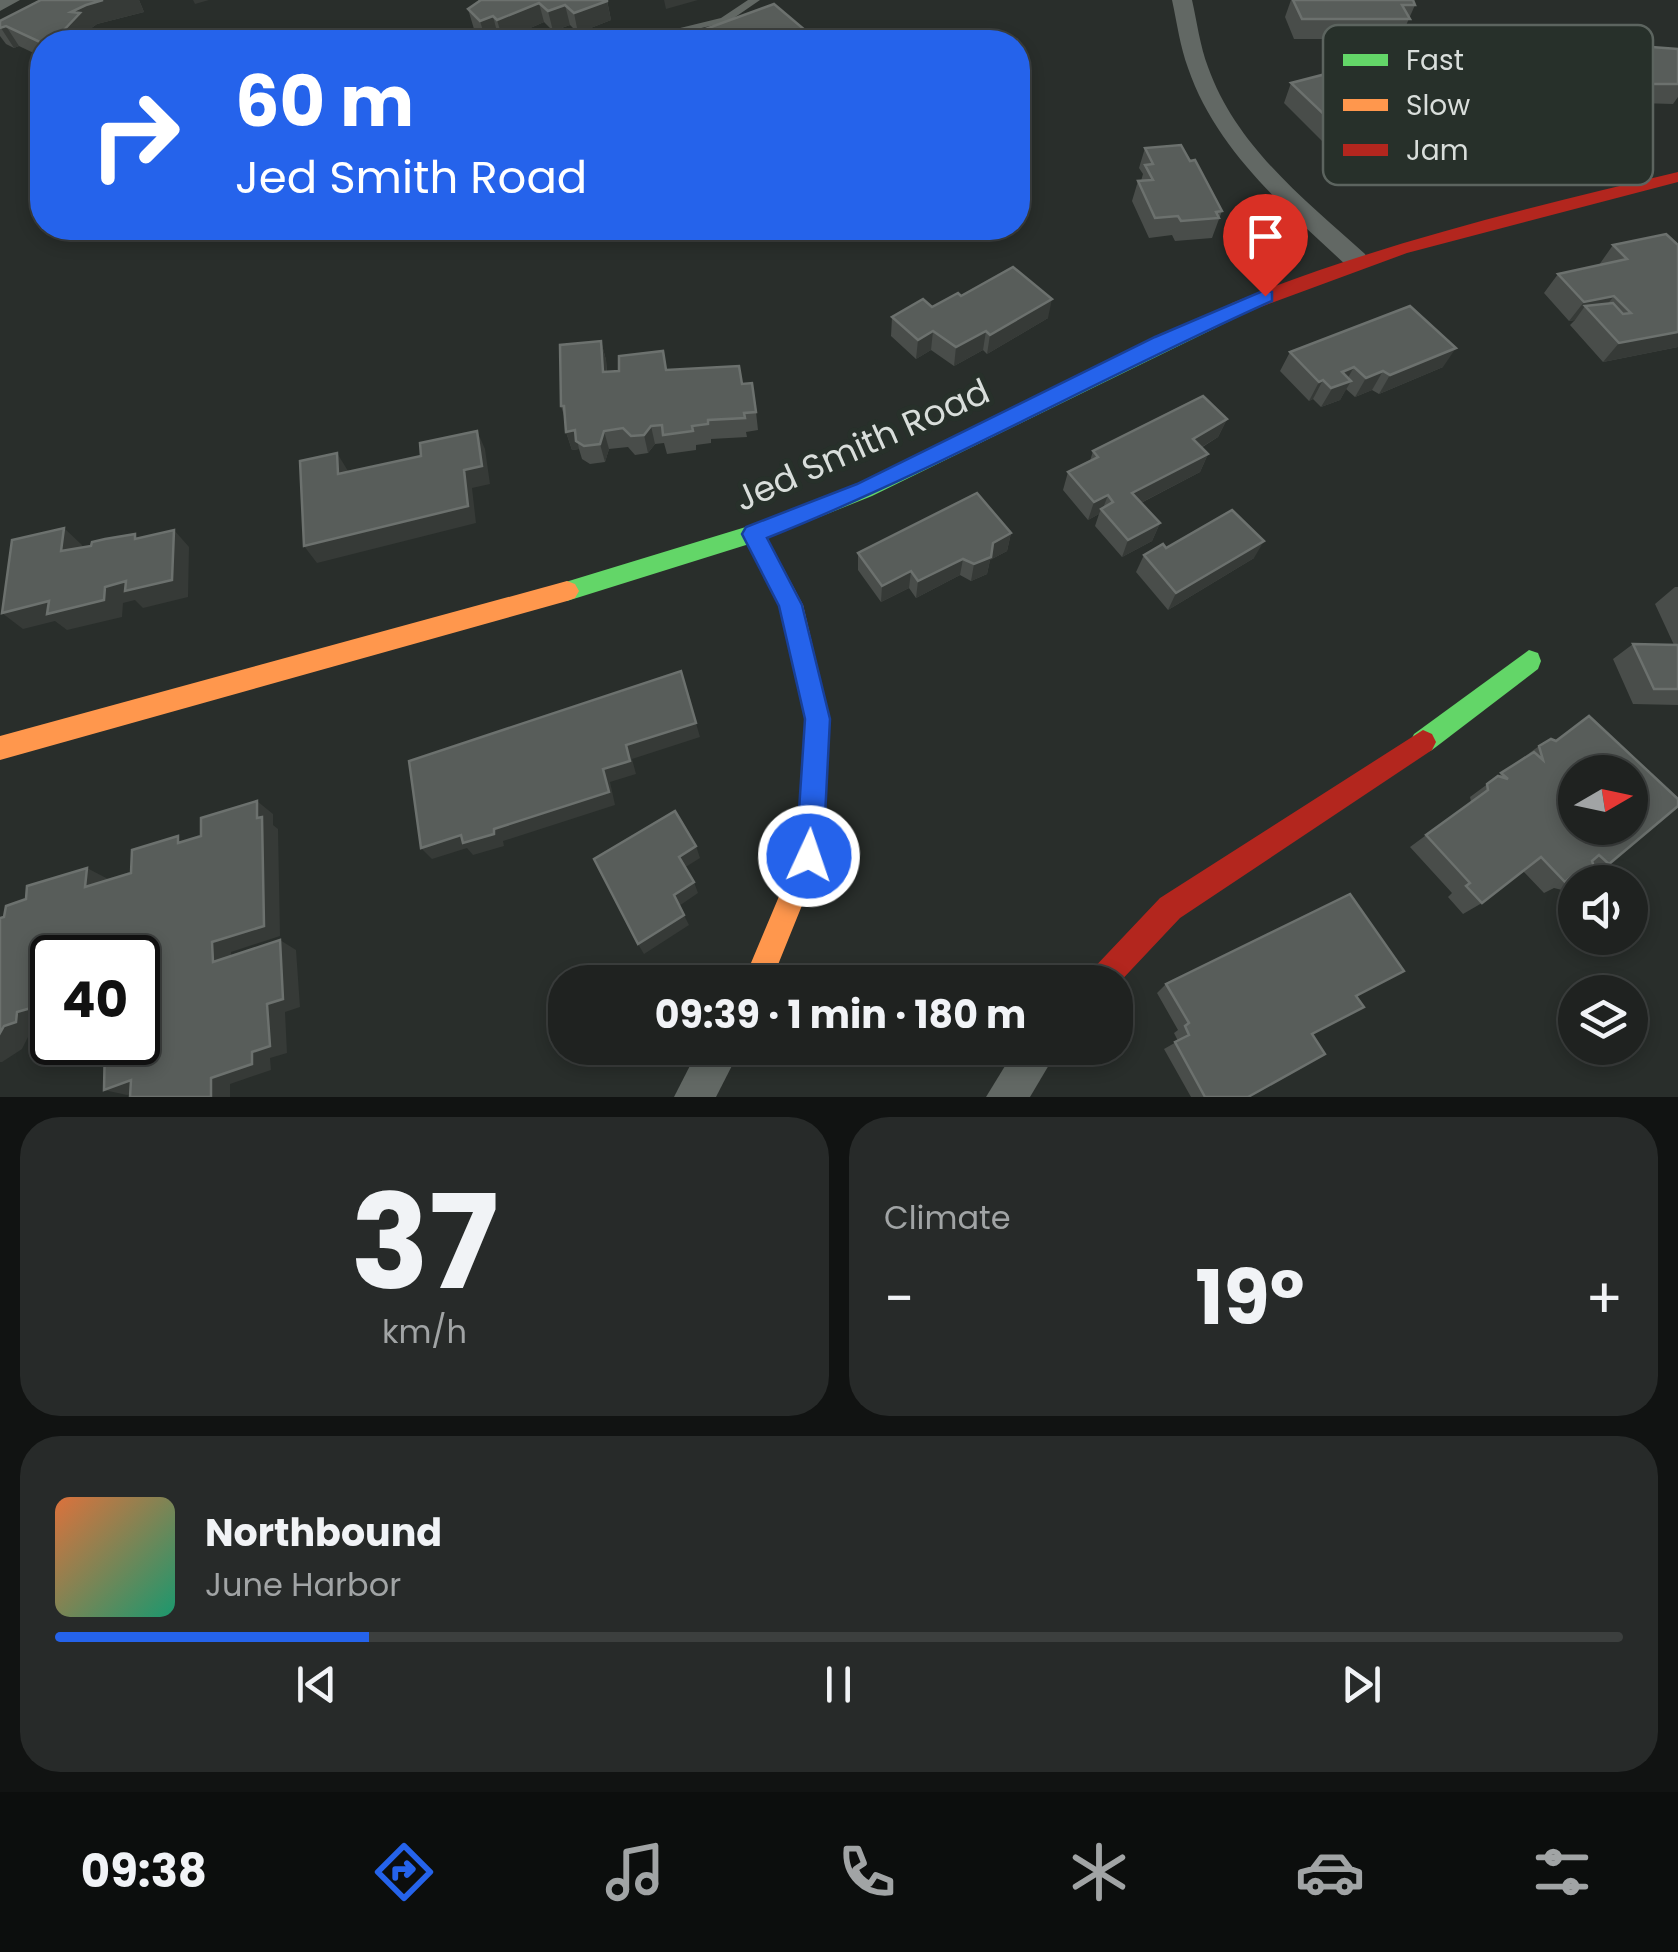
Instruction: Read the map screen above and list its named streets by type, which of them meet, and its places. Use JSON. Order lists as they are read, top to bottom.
{
  "streets": {
    "street": ["Jed Smith Road"]
  },
  "legend": ["Fast", "Slow", "Jam"],
  "north": "right",
  "page": {
    "turn": ["60 m", "Jed Smith Road"],
    "limit": "40",
    "trip": "09:39 · 1 min · 180 m",
    "tile": [
      ["37", "km/h"],
      "Climate"
    ],
    "heat": ["−", "19°", "+"],
    "song": ["Northbound", "June Harbor"],
    "tabs": "09:38"
  }
}
